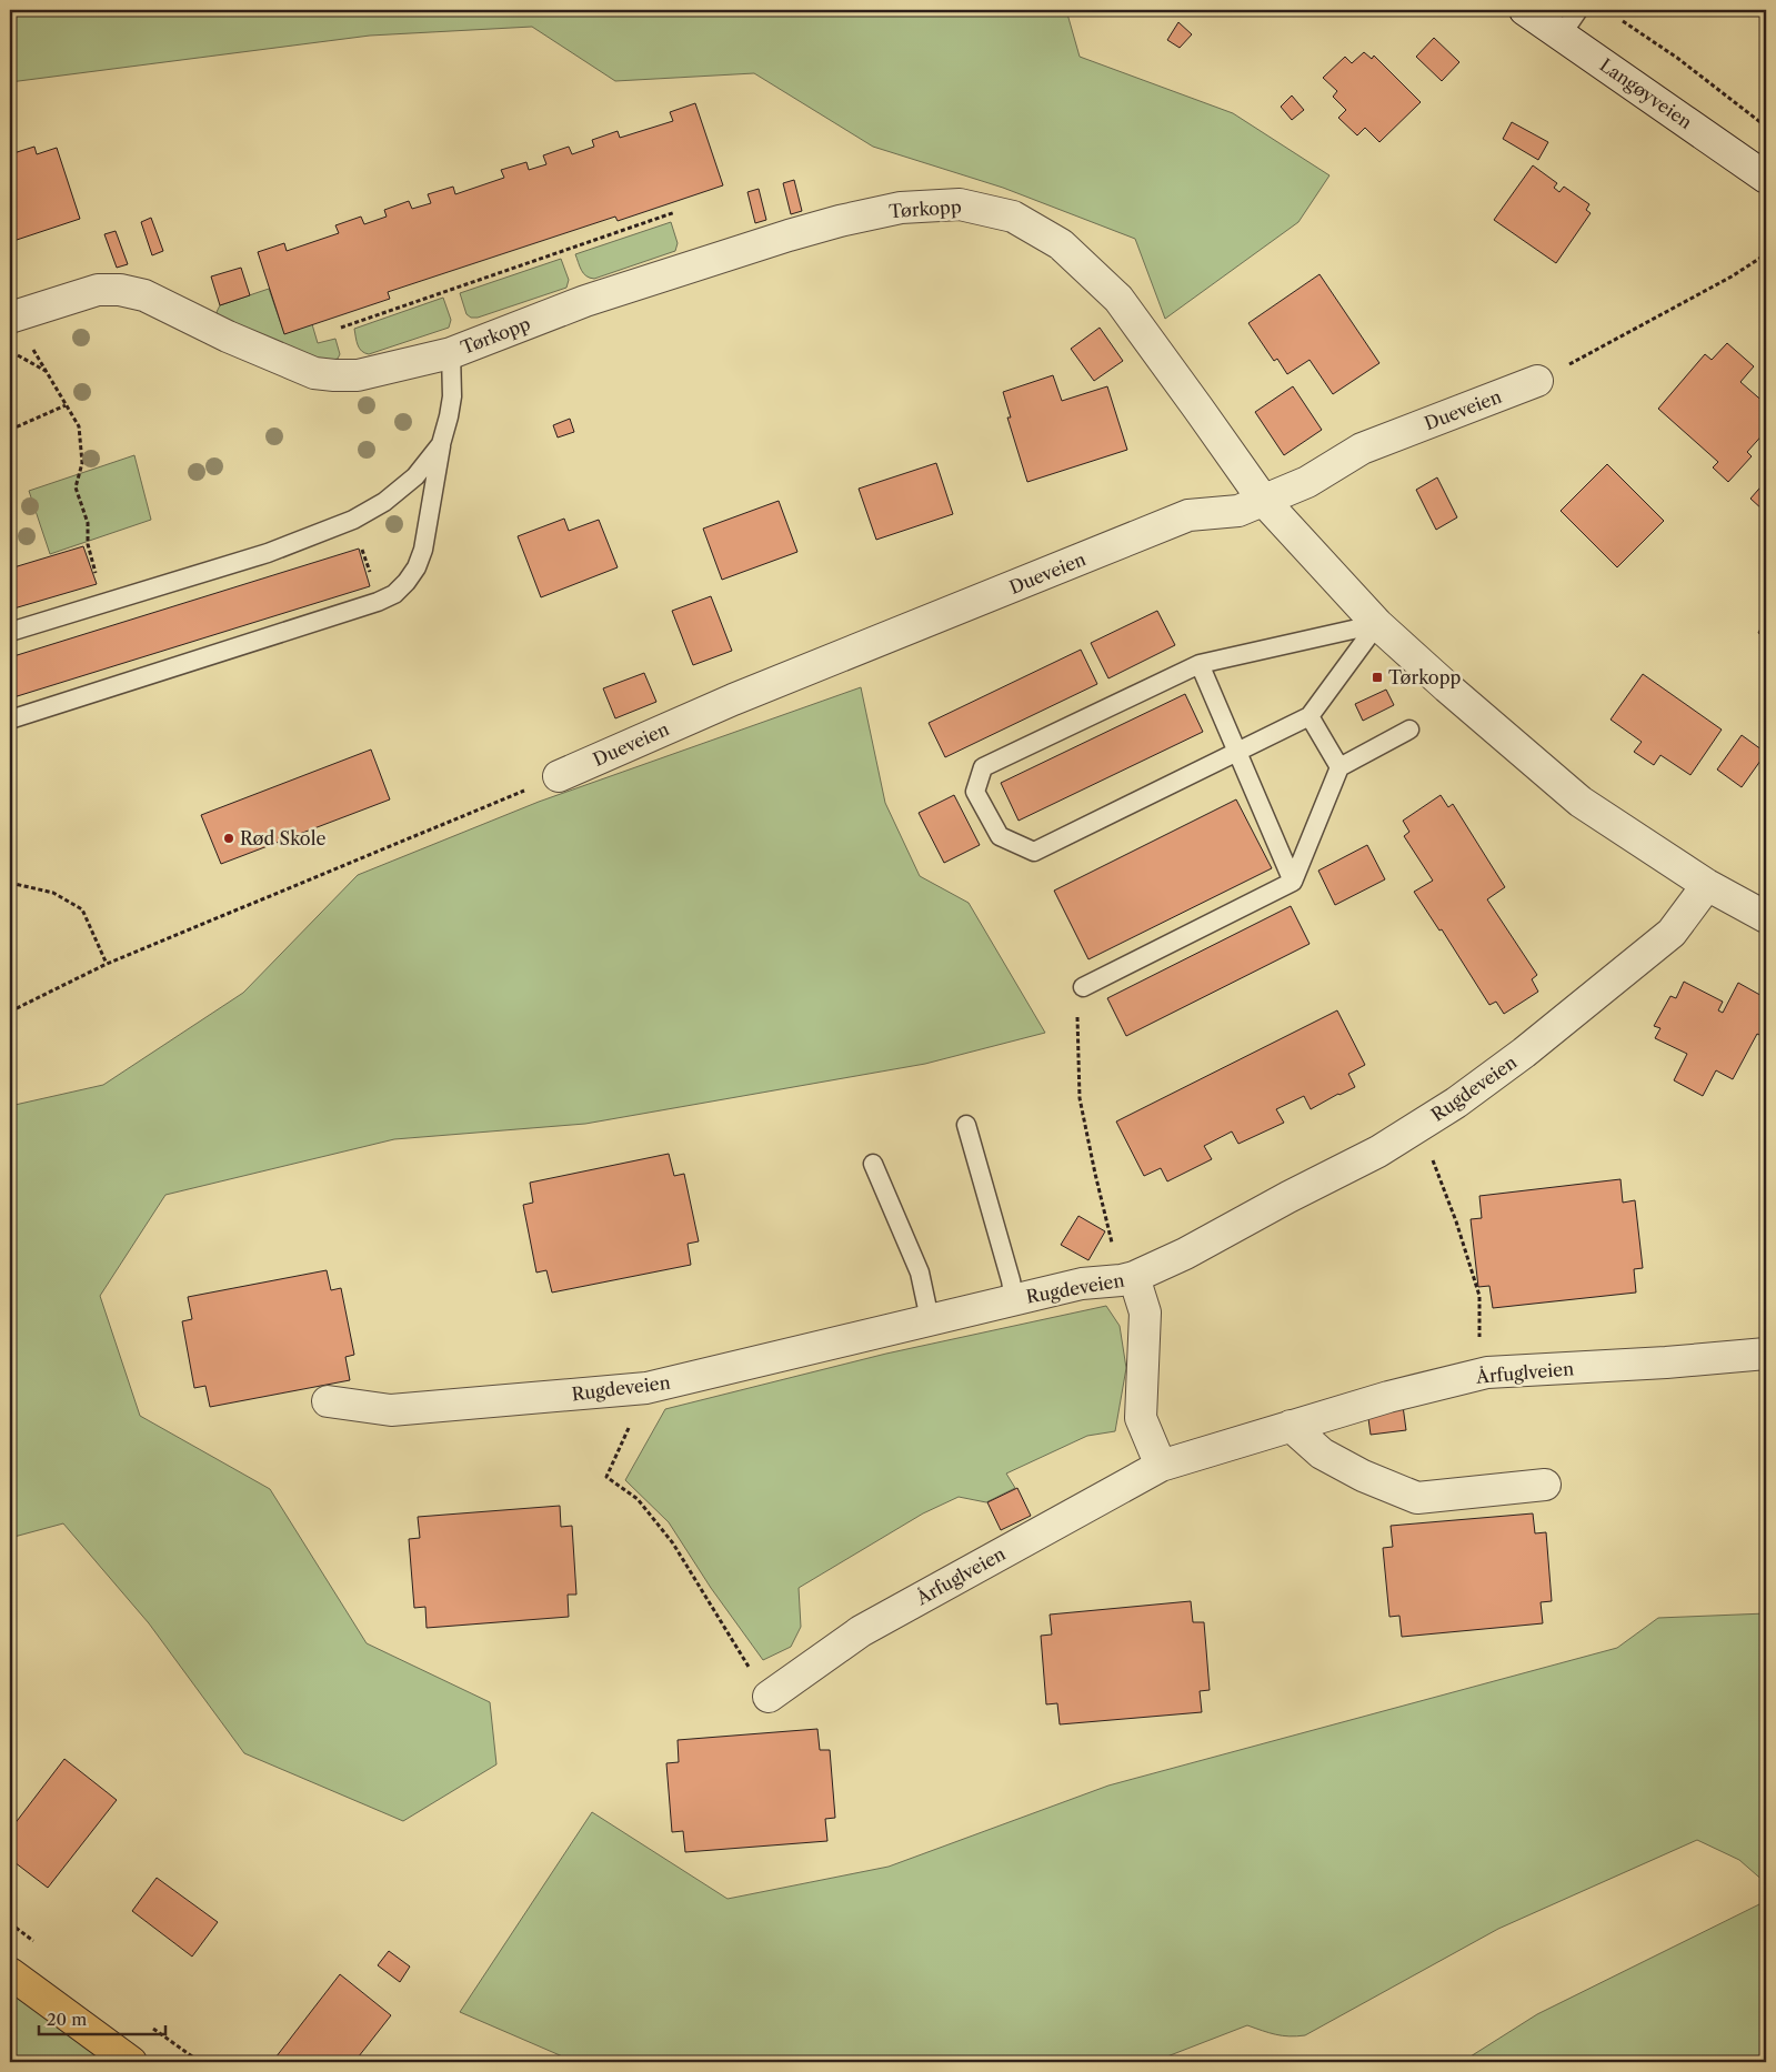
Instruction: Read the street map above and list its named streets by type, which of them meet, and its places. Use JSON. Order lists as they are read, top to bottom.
{
  "streets": {
    "street": [
      "Langøyveien",
      "Tørkopp",
      "Dueveien",
      "Rugdeveien",
      "Årfuglveien"
    ]
  },
  "crossings": [
    ["Tørkopp", "Dueveien"],
    ["Tørkopp", "Rugdeveien"]
  ],
  "places": {
    "transit": ["Tørkopp"],
    "other": ["Rød Skole"]
  },
  "scale_bar": "20 m"
}
